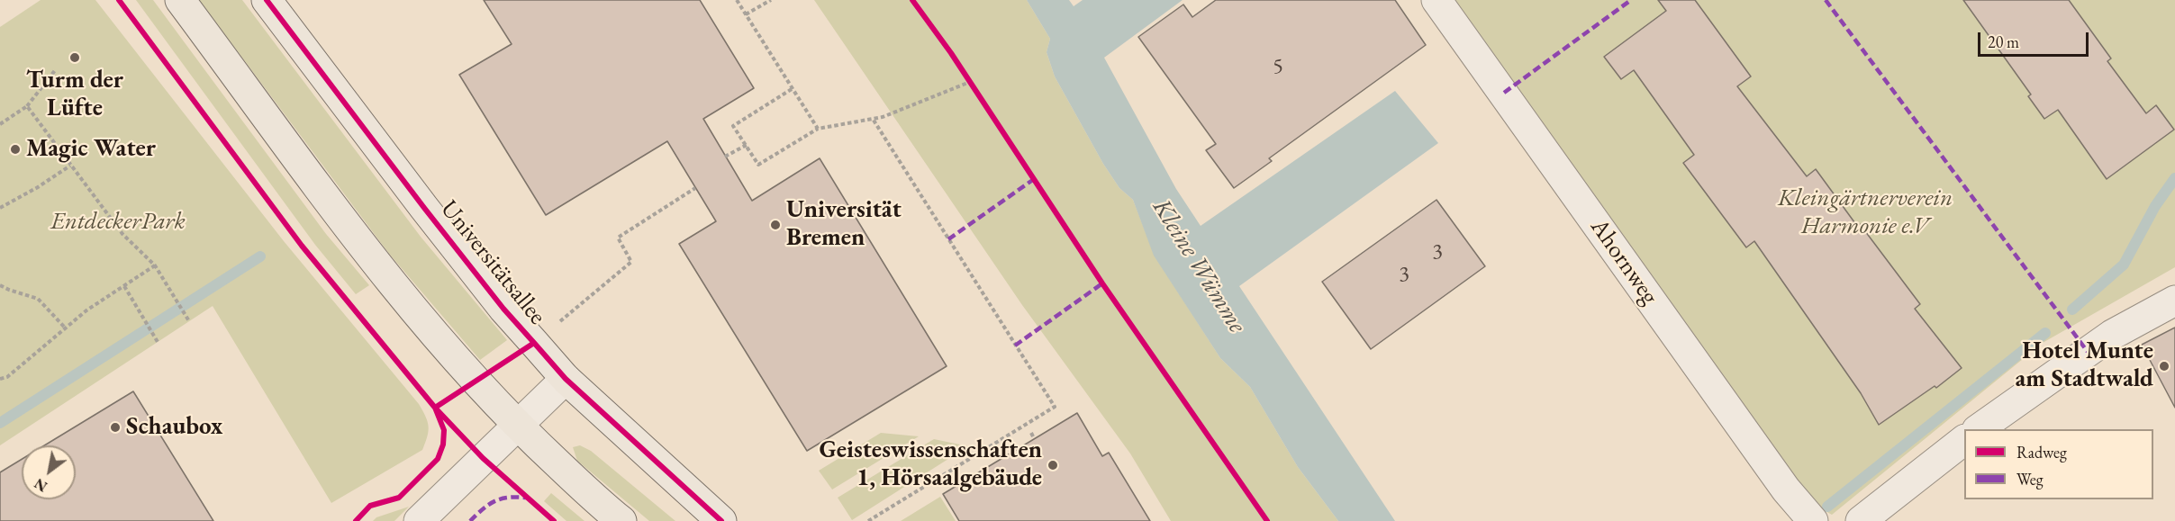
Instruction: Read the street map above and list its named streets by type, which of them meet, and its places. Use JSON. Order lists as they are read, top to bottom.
{
  "streets": {
    "main road": ["Universitätsallee"],
    "street": ["Ahornweg"]
  },
  "water": ["Kleine Wümme"],
  "parks": ["Kleingärtnerverein Harmonie e.V", "EntdeckerPark"],
  "places": [
    "Turm der Lüfte",
    "Magic Water",
    "Universität Bremen",
    "Hotel Munte am Stadtwald",
    "Schaubox",
    "Geisteswissenschaften 1, Hörsaalgebäude"
  ],
  "house_numbers": ["5", "3", "3"],
  "legend": ["Radweg", "Weg"],
  "scale_bar": "20 m",
  "north": "bottom left"
}
